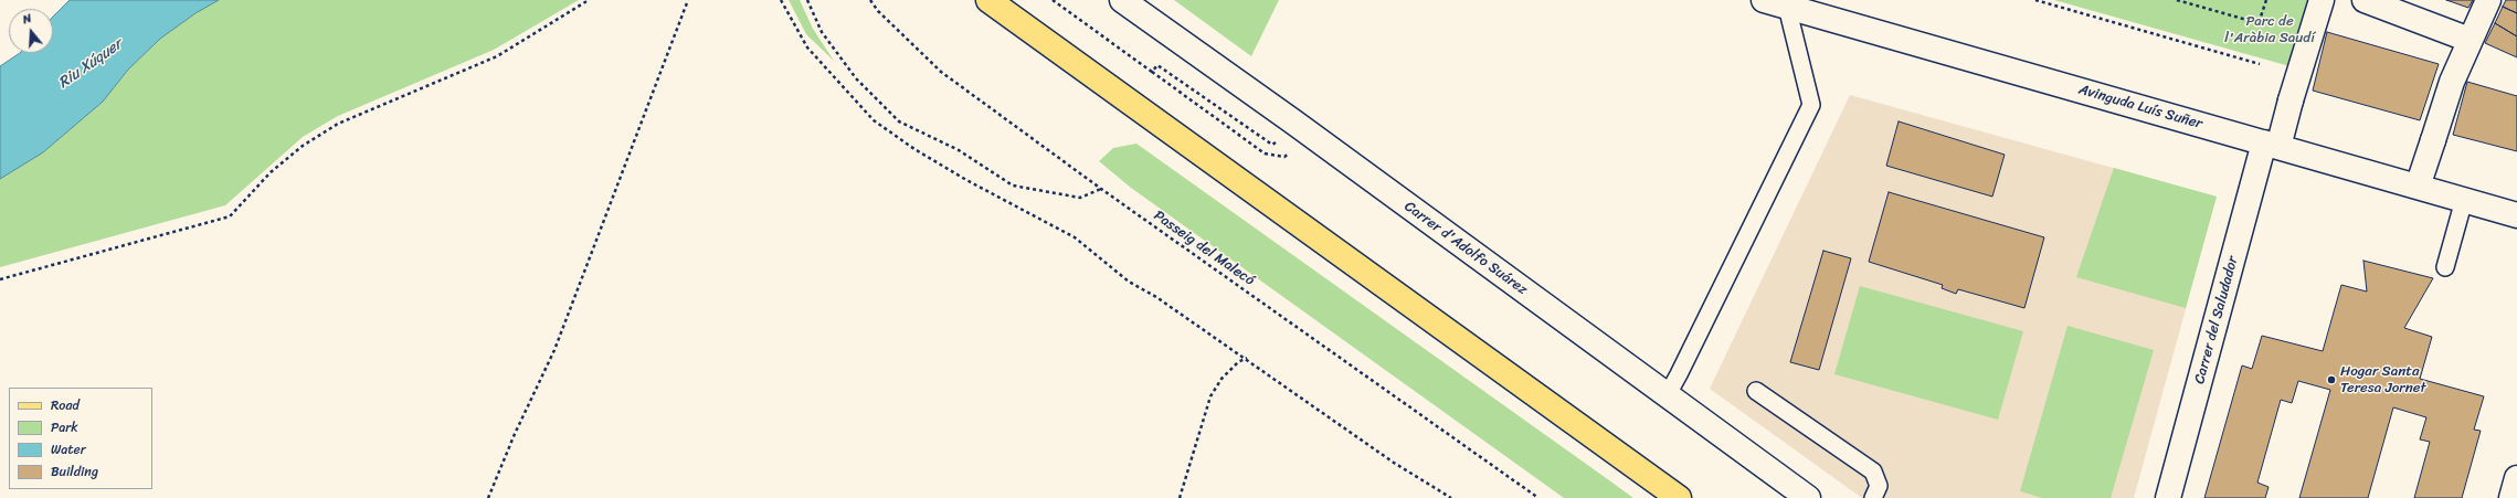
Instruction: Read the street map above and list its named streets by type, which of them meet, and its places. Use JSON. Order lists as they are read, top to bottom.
{
  "streets": {
    "street": ["Avinguda Luís Suñer", "Carrer d'Adolfo Suárez", "Carrer del Saludador"],
    "path": ["Passeig del Malecó"]
  },
  "crossings": [
    ["Avinguda Luís Suñer", "Carrer del Saludador"]
  ],
  "water": ["Riu Xúquer"],
  "parks": ["Parc de l'Aràbia Saudí"],
  "places": ["Hogar Santa Teresa Jornet"],
  "legend": [
    "Road",
    "Park",
    "Water",
    "Building"
  ],
  "north": "top"
}
